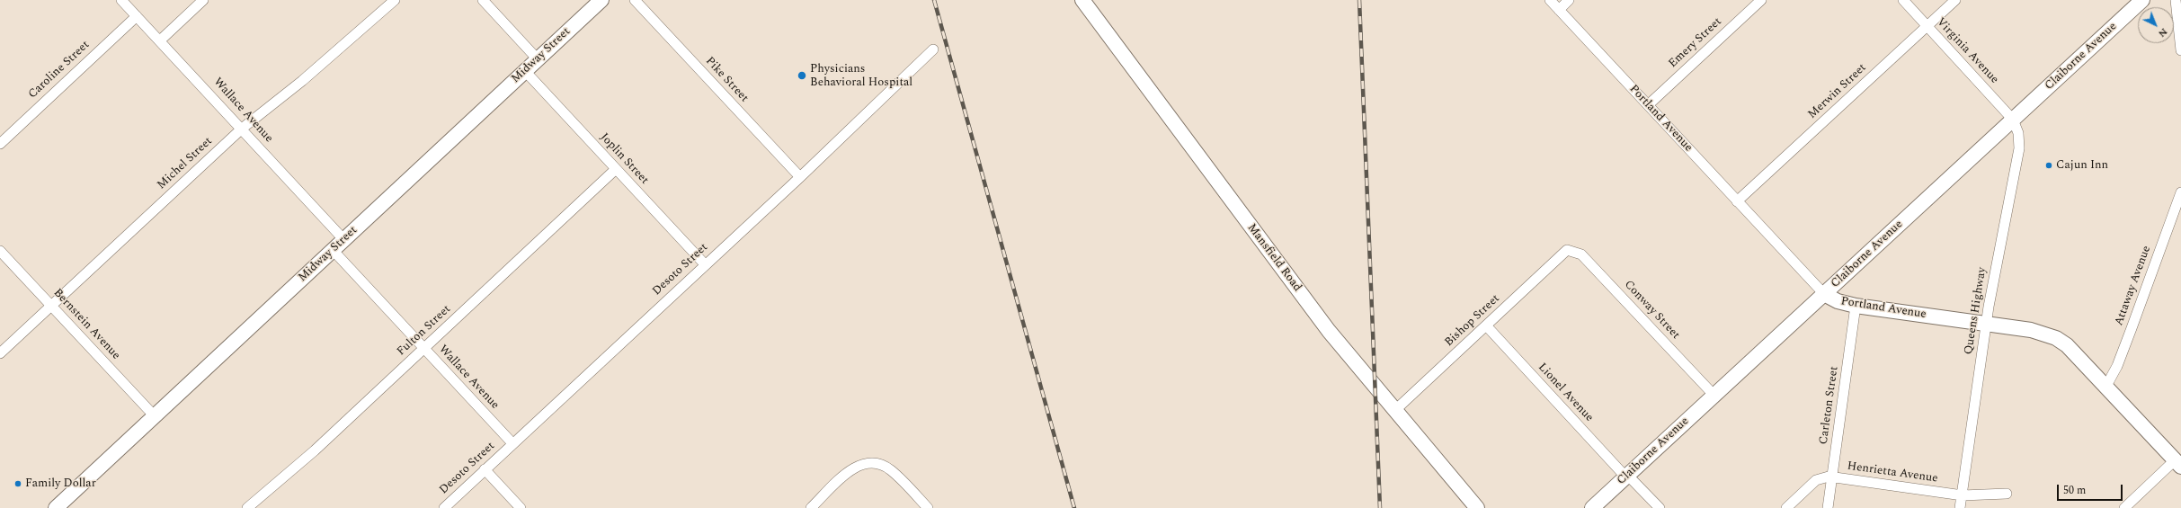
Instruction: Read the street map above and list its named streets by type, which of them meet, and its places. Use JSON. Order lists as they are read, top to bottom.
{
  "streets": {
    "street": [
      "Emery Street",
      "Virginia Avenue",
      "Midway Street",
      "Claiborne Avenue",
      "Caroline Street",
      "Pike Street",
      "Merwin Street",
      "Wallace Avenue",
      "Portland Avenue",
      "Joplin Street",
      "Michel Street",
      "Mansfield Road",
      "Desoto Street",
      "Attaway Avenue",
      "Conway Street",
      "Queens Highway",
      "Bishop Street",
      "Bernstein Avenue",
      "Fulton Street",
      "Lionel Avenue",
      "Carleton Street",
      "Henrietta Avenue"
    ]
  },
  "crossings": [
    ["Emery Street", "Portland Avenue"],
    ["Virginia Avenue", "Claiborne Avenue"],
    ["Virginia Avenue", "Merwin Street"],
    ["Virginia Avenue", "Queens Highway"],
    ["Midway Street", "Wallace Avenue"],
    ["Midway Street", "Joplin Street"],
    ["Midway Street", "Bernstein Avenue"],
    ["Claiborne Avenue", "Portland Avenue"],
    ["Claiborne Avenue", "Conway Street"],
    ["Claiborne Avenue", "Queens Highway"],
    ["Claiborne Avenue", "Lionel Avenue"],
    ["Caroline Street", "Wallace Avenue"],
    ["Pike Street", "Desoto Street"],
    ["Merwin Street", "Portland Avenue"],
    ["Wallace Avenue", "Michel Street"],
    ["Wallace Avenue", "Desoto Street"],
    ["Wallace Avenue", "Fulton Street"],
    ["Portland Avenue", "Attaway Avenue"],
    ["Portland Avenue", "Queens Highway"],
    ["Portland Avenue", "Carleton Street"],
    ["Joplin Street", "Desoto Street"],
    ["Joplin Street", "Fulton Street"],
    ["Michel Street", "Bernstein Avenue"],
    ["Mansfield Road", "Bishop Street"],
    ["Conway Street", "Bishop Street"],
    ["Queens Highway", "Henrietta Avenue"],
    ["Bishop Street", "Lionel Avenue"],
    ["Carleton Street", "Henrietta Avenue"]
  ],
  "places": ["Physicians Behavioral Hospital", "Cajun Inn", "Family Dollar"],
  "scale_bar": "50 m",
  "north": "bottom right"
}
